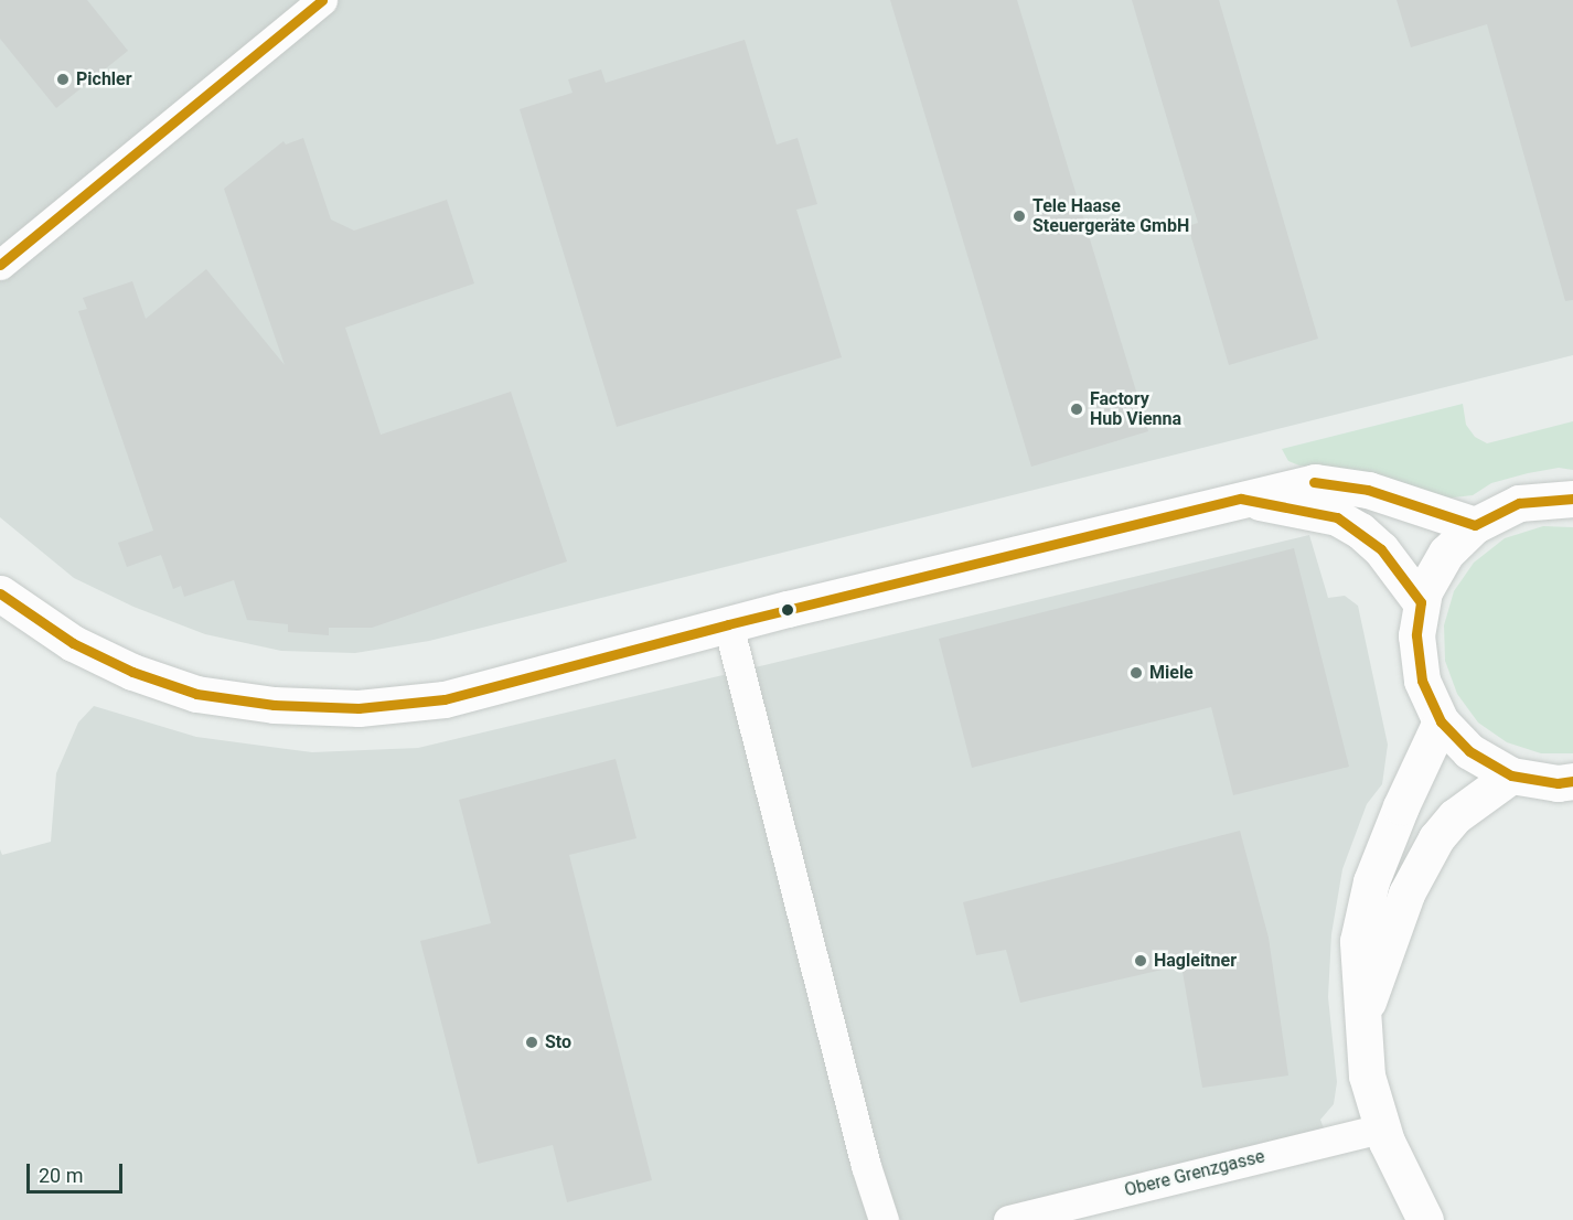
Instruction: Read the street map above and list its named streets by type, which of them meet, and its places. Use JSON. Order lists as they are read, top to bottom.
{
  "streets": {
    "street": ["Obere Grenzgasse"]
  },
  "places": [
    "Pichler",
    "Tele Haase Steuergeräte GmbH",
    "Factory Hub Vienna",
    "Miele",
    "Hagleitner",
    "Sto"
  ],
  "scale_bar": "20 m"
}
